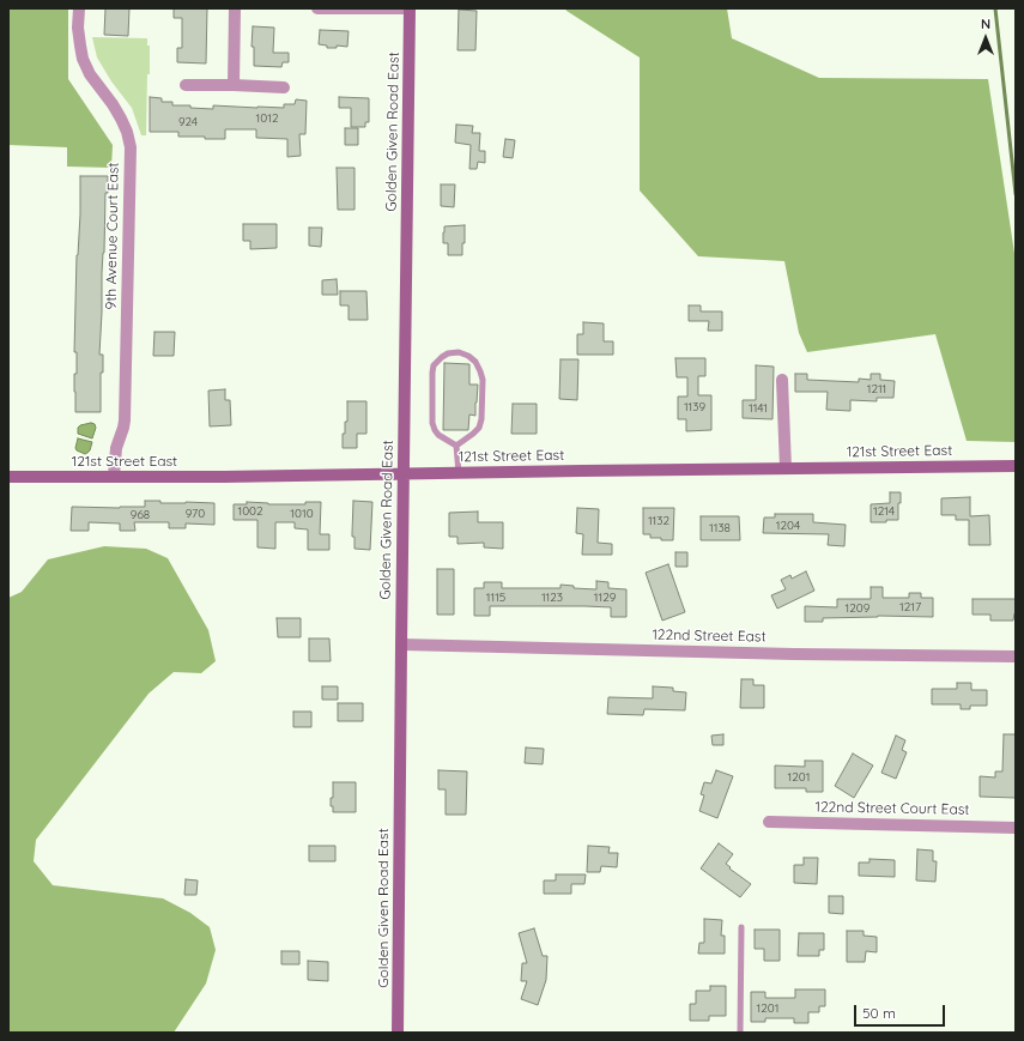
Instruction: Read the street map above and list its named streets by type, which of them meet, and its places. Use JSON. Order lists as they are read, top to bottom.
{
  "streets": {
    "street": [
      "Golden Given Road East",
      "9th Avenue Court East",
      "121st Street East",
      "122nd Street East",
      "122nd Street Court East"
    ]
  },
  "crossings": [
    ["Golden Given Road East", "121st Street East"],
    ["Golden Given Road East", "122nd Street East"],
    ["9th Avenue Court East", "121st Street East"]
  ],
  "house_numbers": [
    "1012",
    "924",
    "1211",
    "1139",
    "1141",
    "1002",
    "1214",
    "970",
    "1010",
    "968",
    "1132",
    "1204",
    "1138",
    "1115",
    "1123",
    "1129",
    "1217",
    "1209",
    "1201",
    "1201"
  ],
  "scale_bar": "50 m",
  "north": "top"
}
